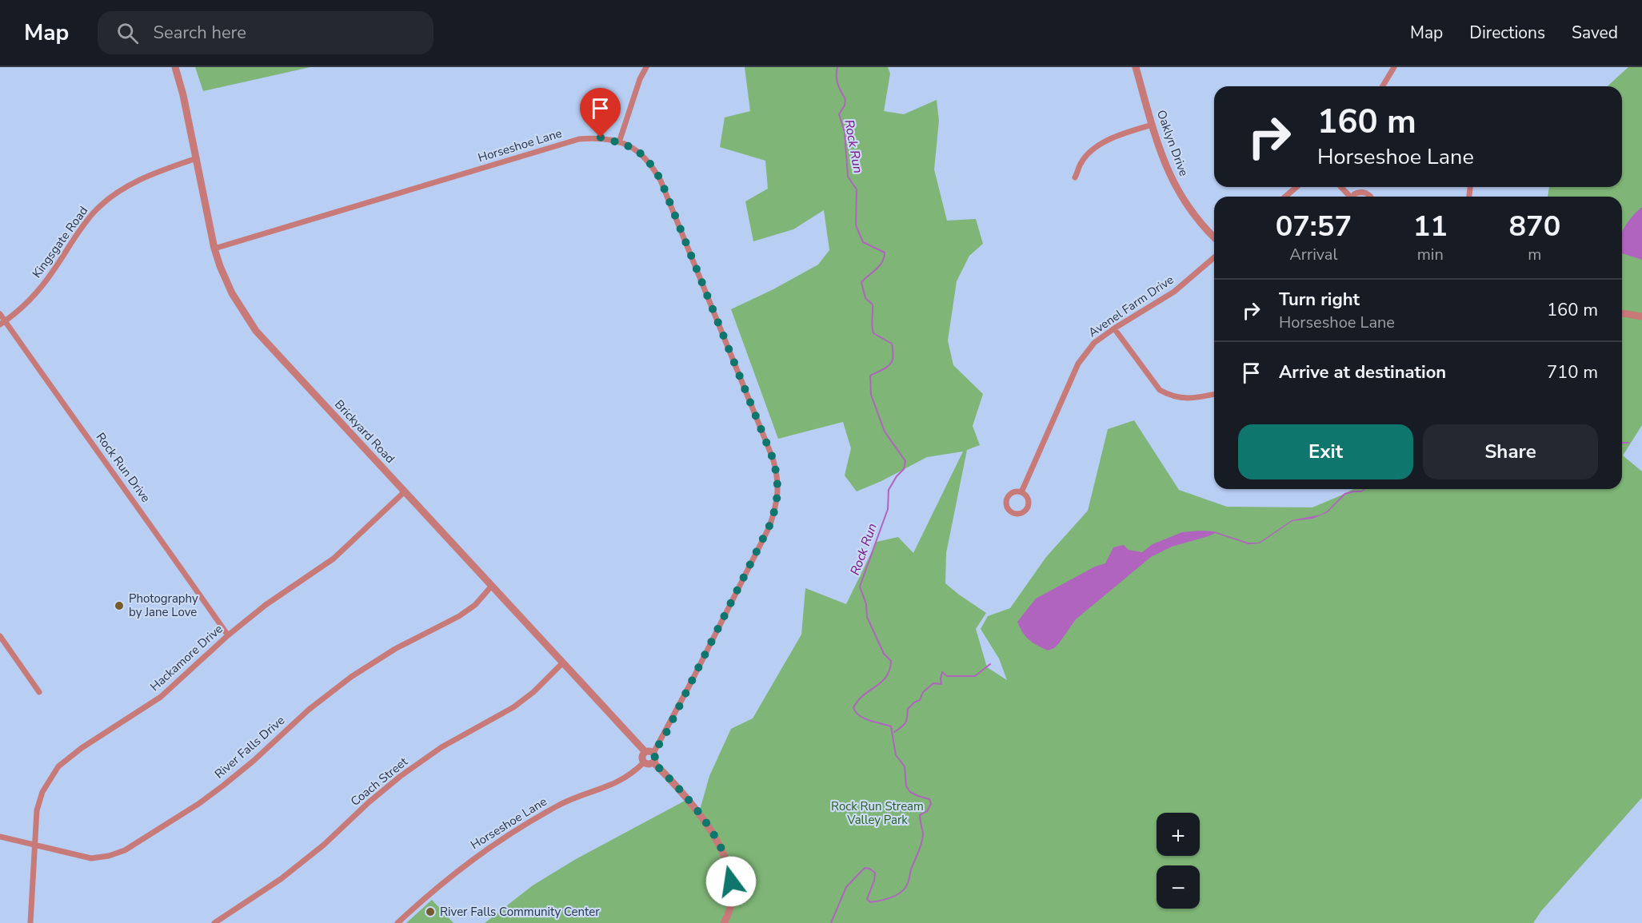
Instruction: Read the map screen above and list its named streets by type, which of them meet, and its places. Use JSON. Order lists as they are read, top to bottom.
{
  "streets": {
    "street": [
      "Oaklyn Drive",
      "Horseshoe Lane",
      "Kingsgate Road",
      "Avenel Farm Drive",
      "Brickyard Road",
      "Rock Run Drive",
      "Hackamore Drive",
      "River Falls Drive",
      "Coach Street"
    ]
  },
  "crossings": [
    ["Horseshoe Lane", "Brickyard Road"],
    ["Kingsgate Road", "Brickyard Road"],
    ["Kingsgate Road", "Rock Run Drive"],
    ["Brickyard Road", "Hackamore Drive"],
    ["Brickyard Road", "River Falls Drive"],
    ["Brickyard Road", "Coach Street"],
    ["Rock Run Drive", "Hackamore Drive"],
    ["Hackamore Drive", "River Falls Drive"]
  ],
  "water": ["Rock Run"],
  "parks": ["Rock Run Stream Valley Park"],
  "places": ["Photography by Jane Love", "River Falls Community Center"],
  "page": {
    "header": "Map",
    "search": "Search here",
    "nav": ["Map", "Directions", "Saved"],
    "turn": ["160 m", "Horseshoe Lane"],
    "eta": [
      "07:57",
      "Arrival",
      "11",
      "min",
      "870",
      "m"
    ],
    "list": [
      {
        "name": "Turn right",
        "note": "Horseshoe Lane",
        "value": "160 m"
      },
      {
        "name": "Arrive at destination",
        "value": "710 m"
      }
    ],
    "buttons": ["Exit", "Share"],
    "map_buttons": ["+", "−"]
  }
}
